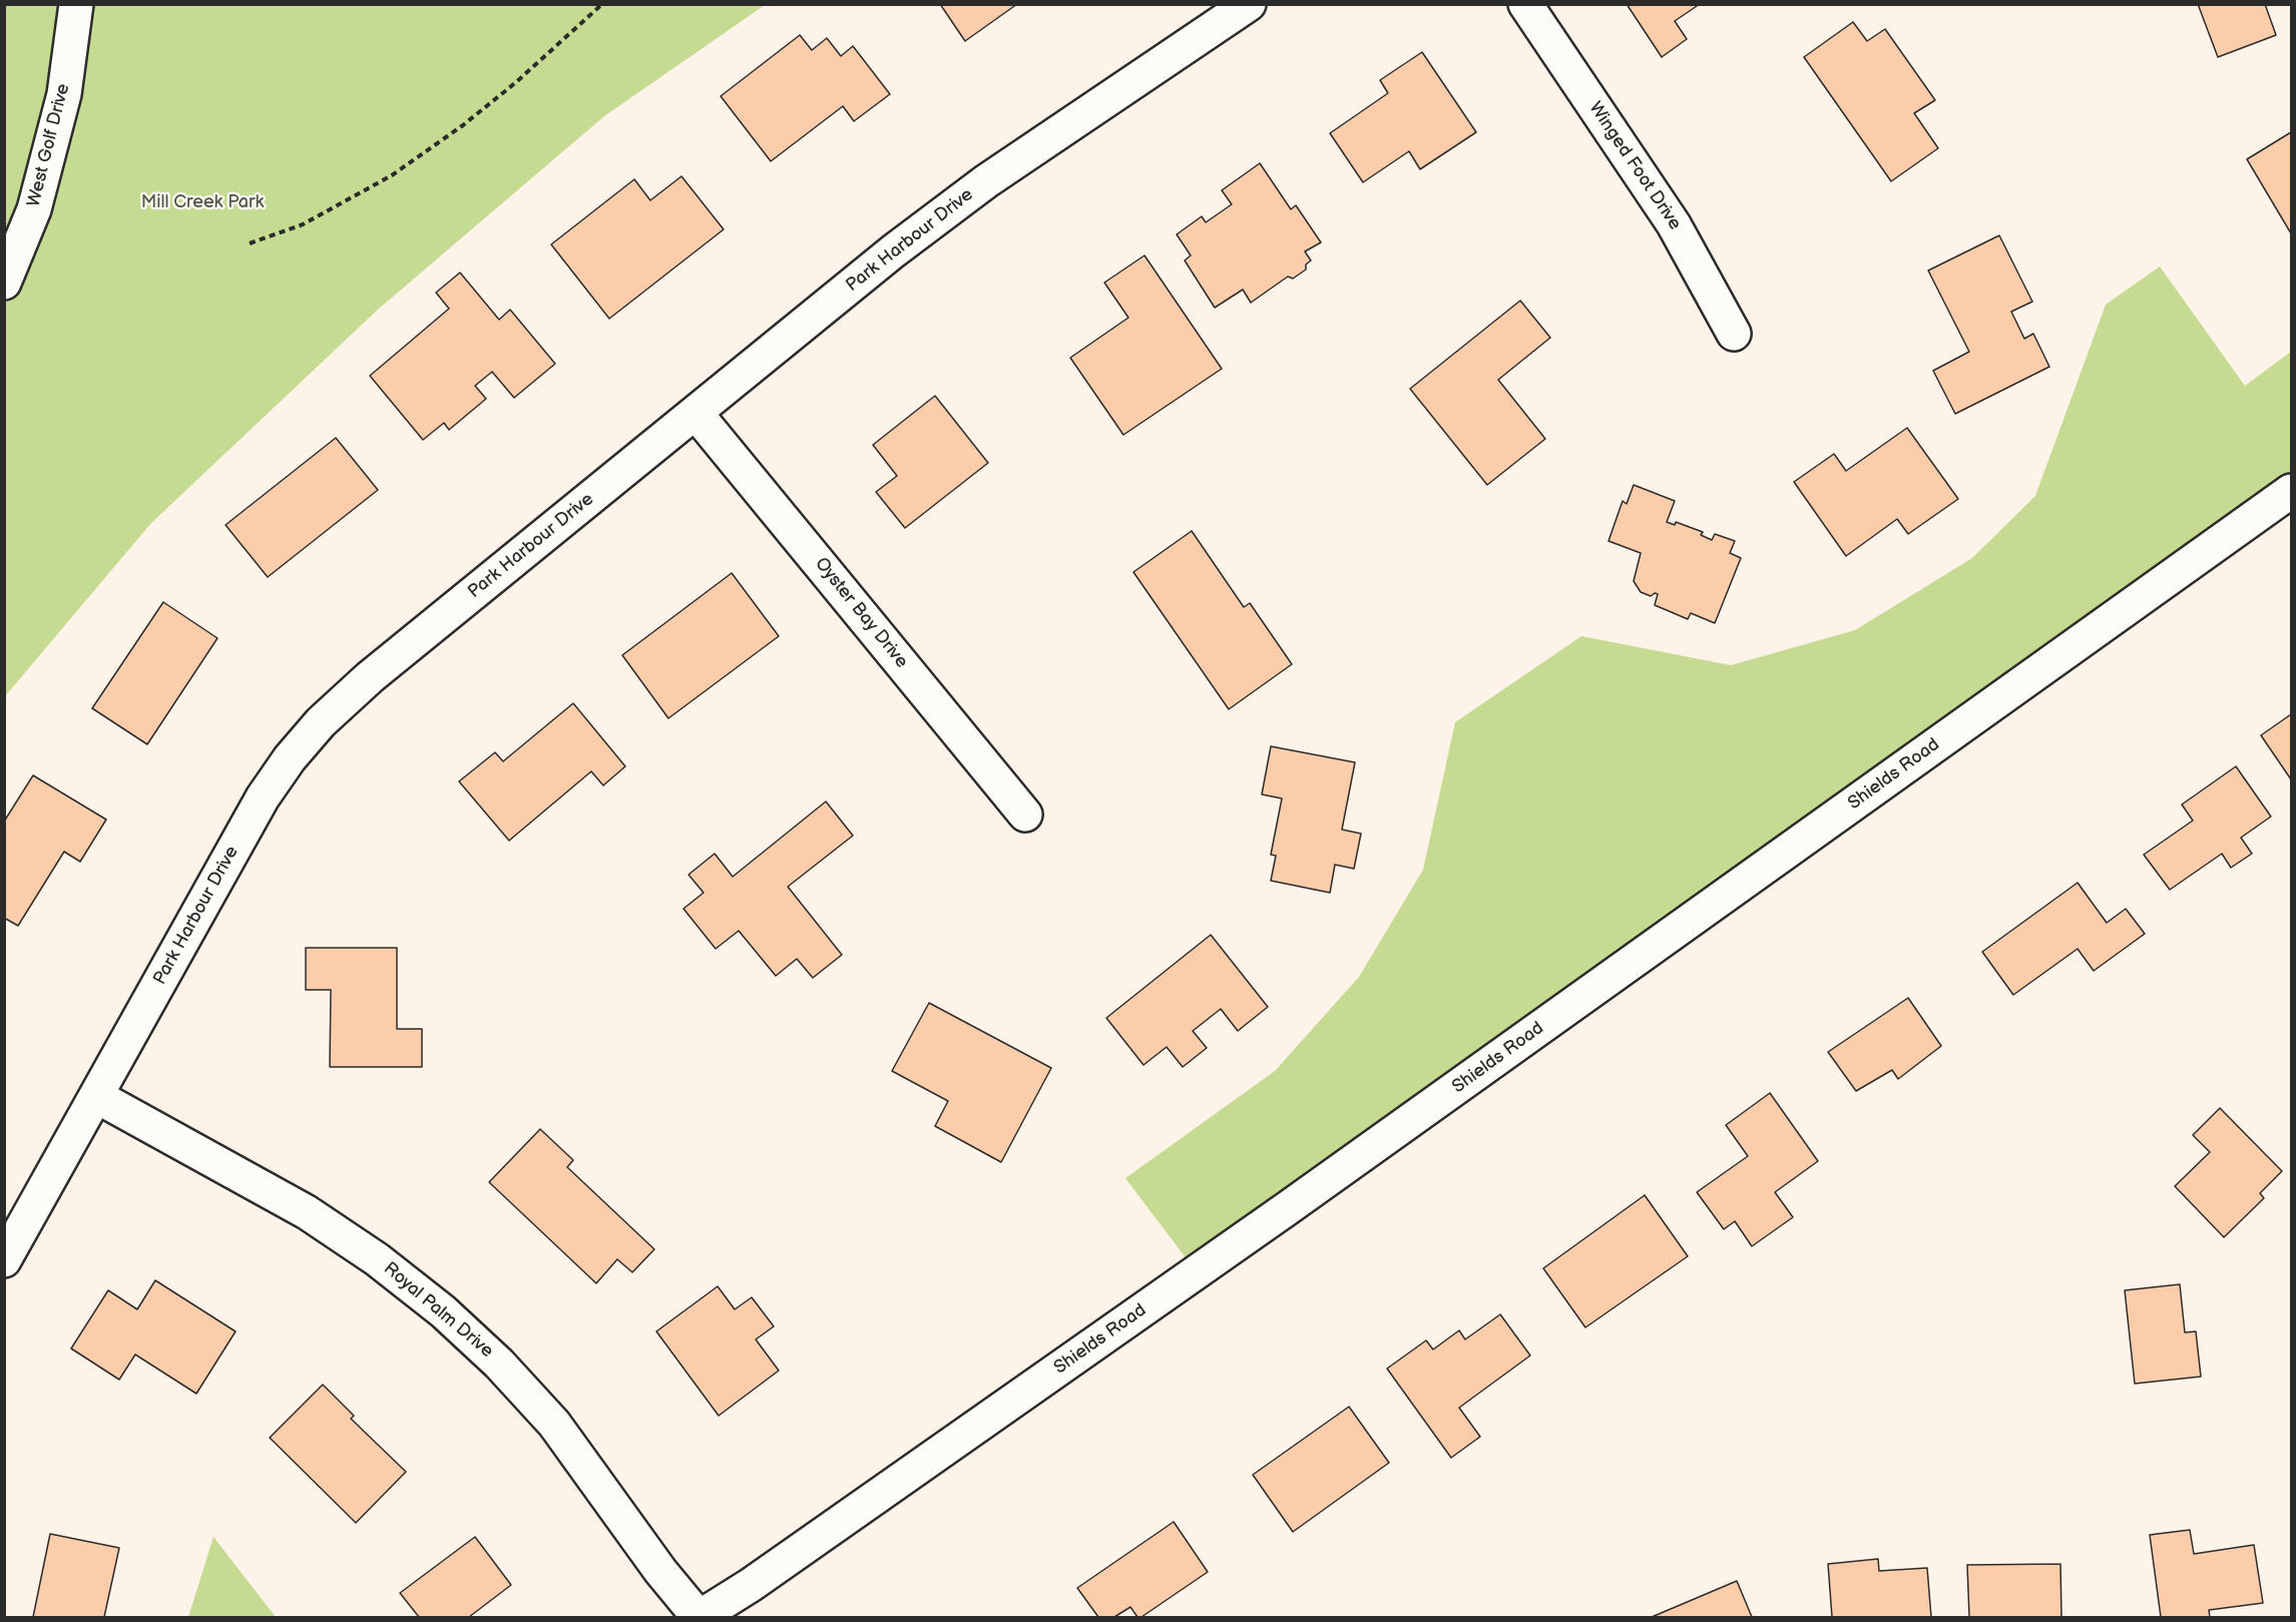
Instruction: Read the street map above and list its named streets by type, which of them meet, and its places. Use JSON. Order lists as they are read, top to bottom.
{
  "streets": {
    "street": [
      "West Golf Drive",
      "Winged Foot Drive",
      "Park Harbour Drive",
      "Oyster Bay Drive",
      "Shields Road",
      "Royal Palm Drive"
    ]
  },
  "crossings": [
    ["Park Harbour Drive", "Oyster Bay Drive"],
    ["Park Harbour Drive", "Royal Palm Drive"],
    ["Shields Road", "Royal Palm Drive"]
  ],
  "parks": ["Mill Creek Park"]
}
